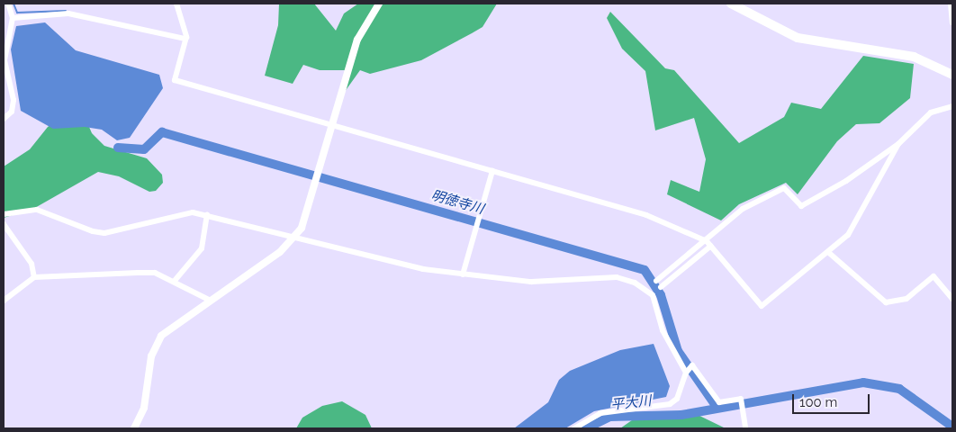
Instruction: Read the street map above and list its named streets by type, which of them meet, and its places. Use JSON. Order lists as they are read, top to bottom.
{
  "water": ["明徳寺川", "平大川"],
  "scale_bar": "100 m"
}
